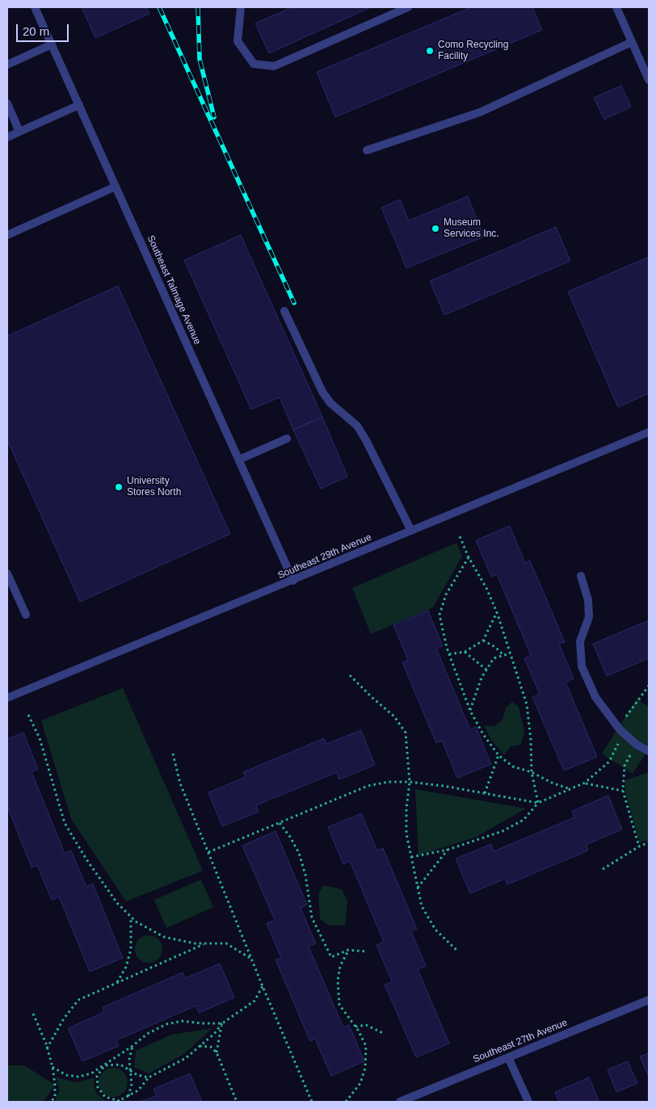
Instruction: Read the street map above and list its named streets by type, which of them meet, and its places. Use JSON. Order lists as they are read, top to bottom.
{
  "streets": {
    "street": ["Southeast Talmage Avenue", "Southeast 29th Avenue", "Southeast 27th Avenue"]
  },
  "crossings": [
    ["Southeast Talmage Avenue", "Southeast 29th Avenue"]
  ],
  "places": ["Como Recycling Facility", "Museum Services Inc.", "University Stores North"],
  "scale_bar": "20 m"
}
